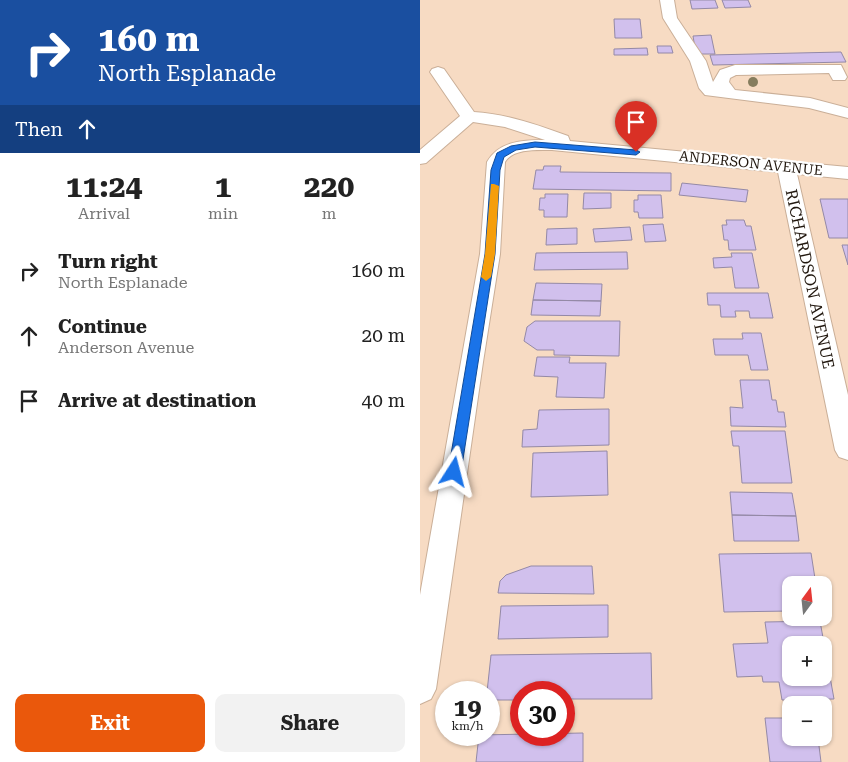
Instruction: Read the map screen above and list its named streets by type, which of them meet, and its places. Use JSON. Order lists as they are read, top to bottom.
{
  "streets": {
    "street": ["ANDERSON AVENUE", "RICHARDSON AVENUE"]
  },
  "crossings": [
    ["ANDERSON AVENUE", "RICHARDSON AVENUE"]
  ],
  "north": "top",
  "page": {
    "turn": ["160 m", "North Esplanade"],
    "then": "Then",
    "eta": [
      "11:24",
      "Arrival",
      "1",
      "min",
      "220",
      "m"
    ],
    "list": [
      {
        "name": "Turn right",
        "note": "North Esplanade",
        "value": "160 m"
      },
      {
        "name": "Continue",
        "note": "Anderson Avenue",
        "value": "20 m"
      },
      {
        "name": "Arrive at destination",
        "value": "40 m"
      }
    ],
    "map_buttons": ["+", "−"],
    "speed": "19 km/h",
    "limit": "30",
    "buttons": ["Exit", "Share"]
  }
}
